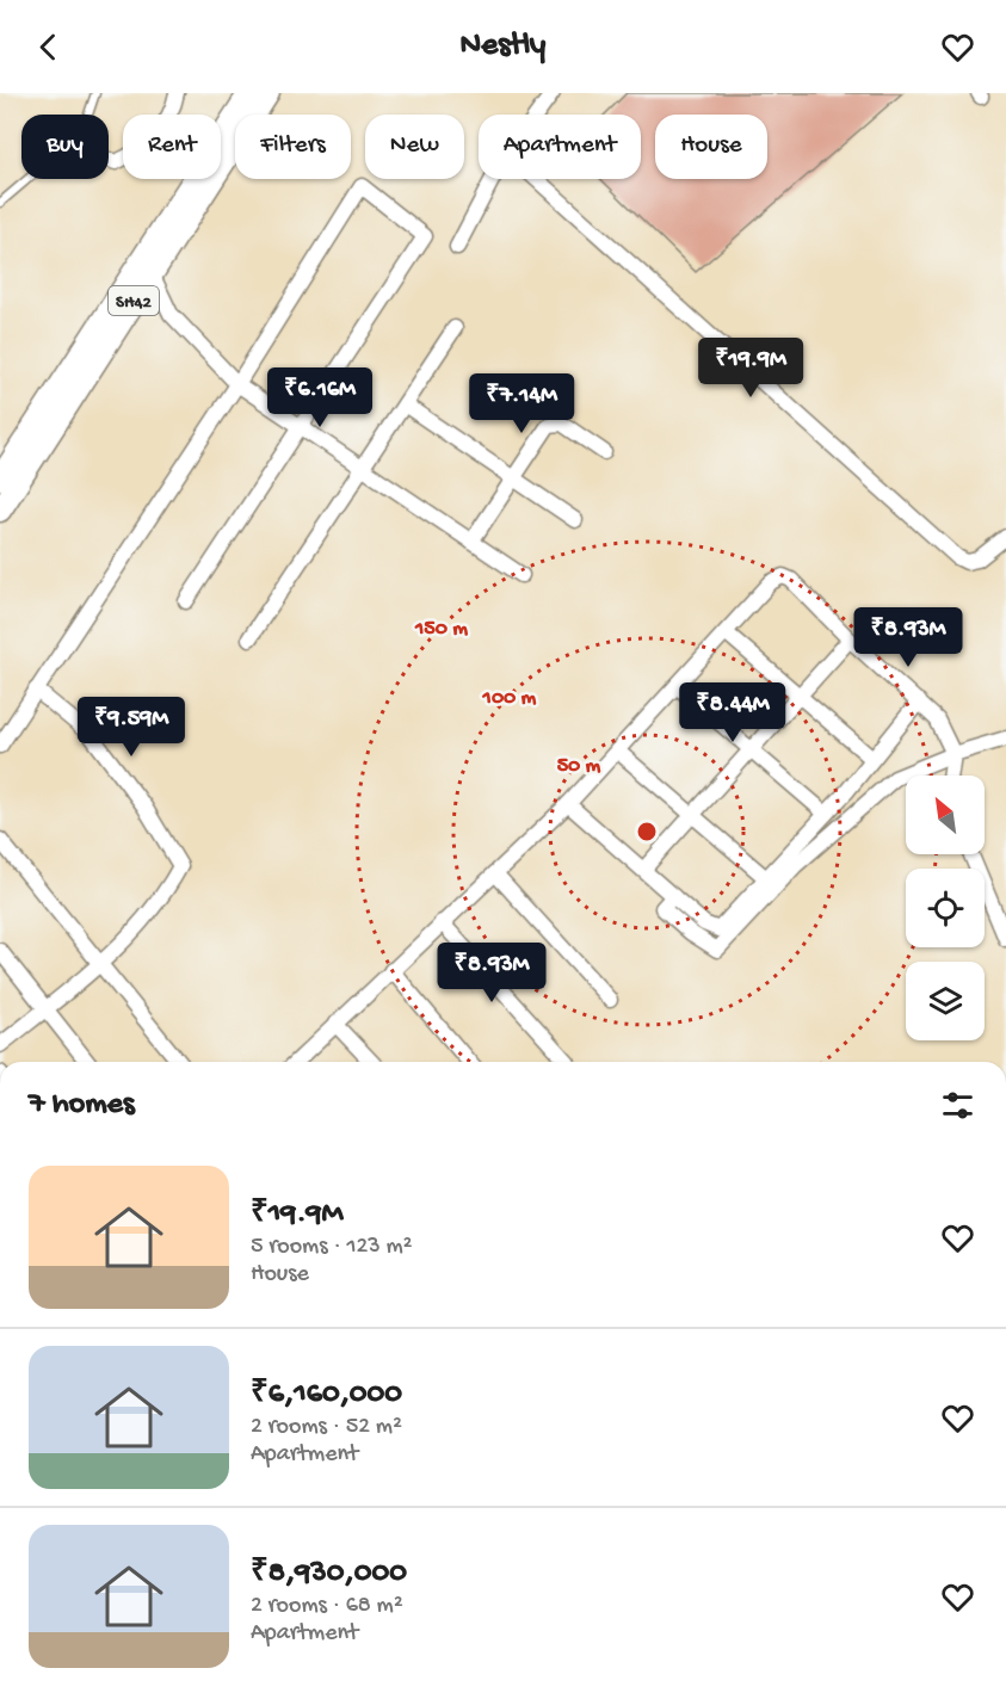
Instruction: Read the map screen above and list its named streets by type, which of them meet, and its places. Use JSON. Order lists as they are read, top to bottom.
{
  "streets": {
    "main road": ["SH42"]
  },
  "north": "top left",
  "page": {
    "header": "Nestly",
    "chip": [
      "Buy",
      "Rent",
      "Filters",
      "New",
      "Apartment",
      "House"
    ],
    "price": [
      "₹19.9M",
      "₹6.16M",
      "₹7.14M",
      "₹8.93M",
      "₹8.44M",
      "₹9.59M",
      "₹8.93M"
    ],
    "heading": "7 homes",
    "list": [
      {
        "name": "₹19.9M",
        "note": "5 rooms · 123 m² · House"
      },
      {
        "name": "₹6,160,000",
        "note": "2 rooms · 52 m² · Apartment"
      },
      {
        "name": "₹8,930,000",
        "note": "2 rooms · 68 m² · Apartment"
      }
    ]
  },
  "rings": ["150 m", "100 m", "50 m"]
}
